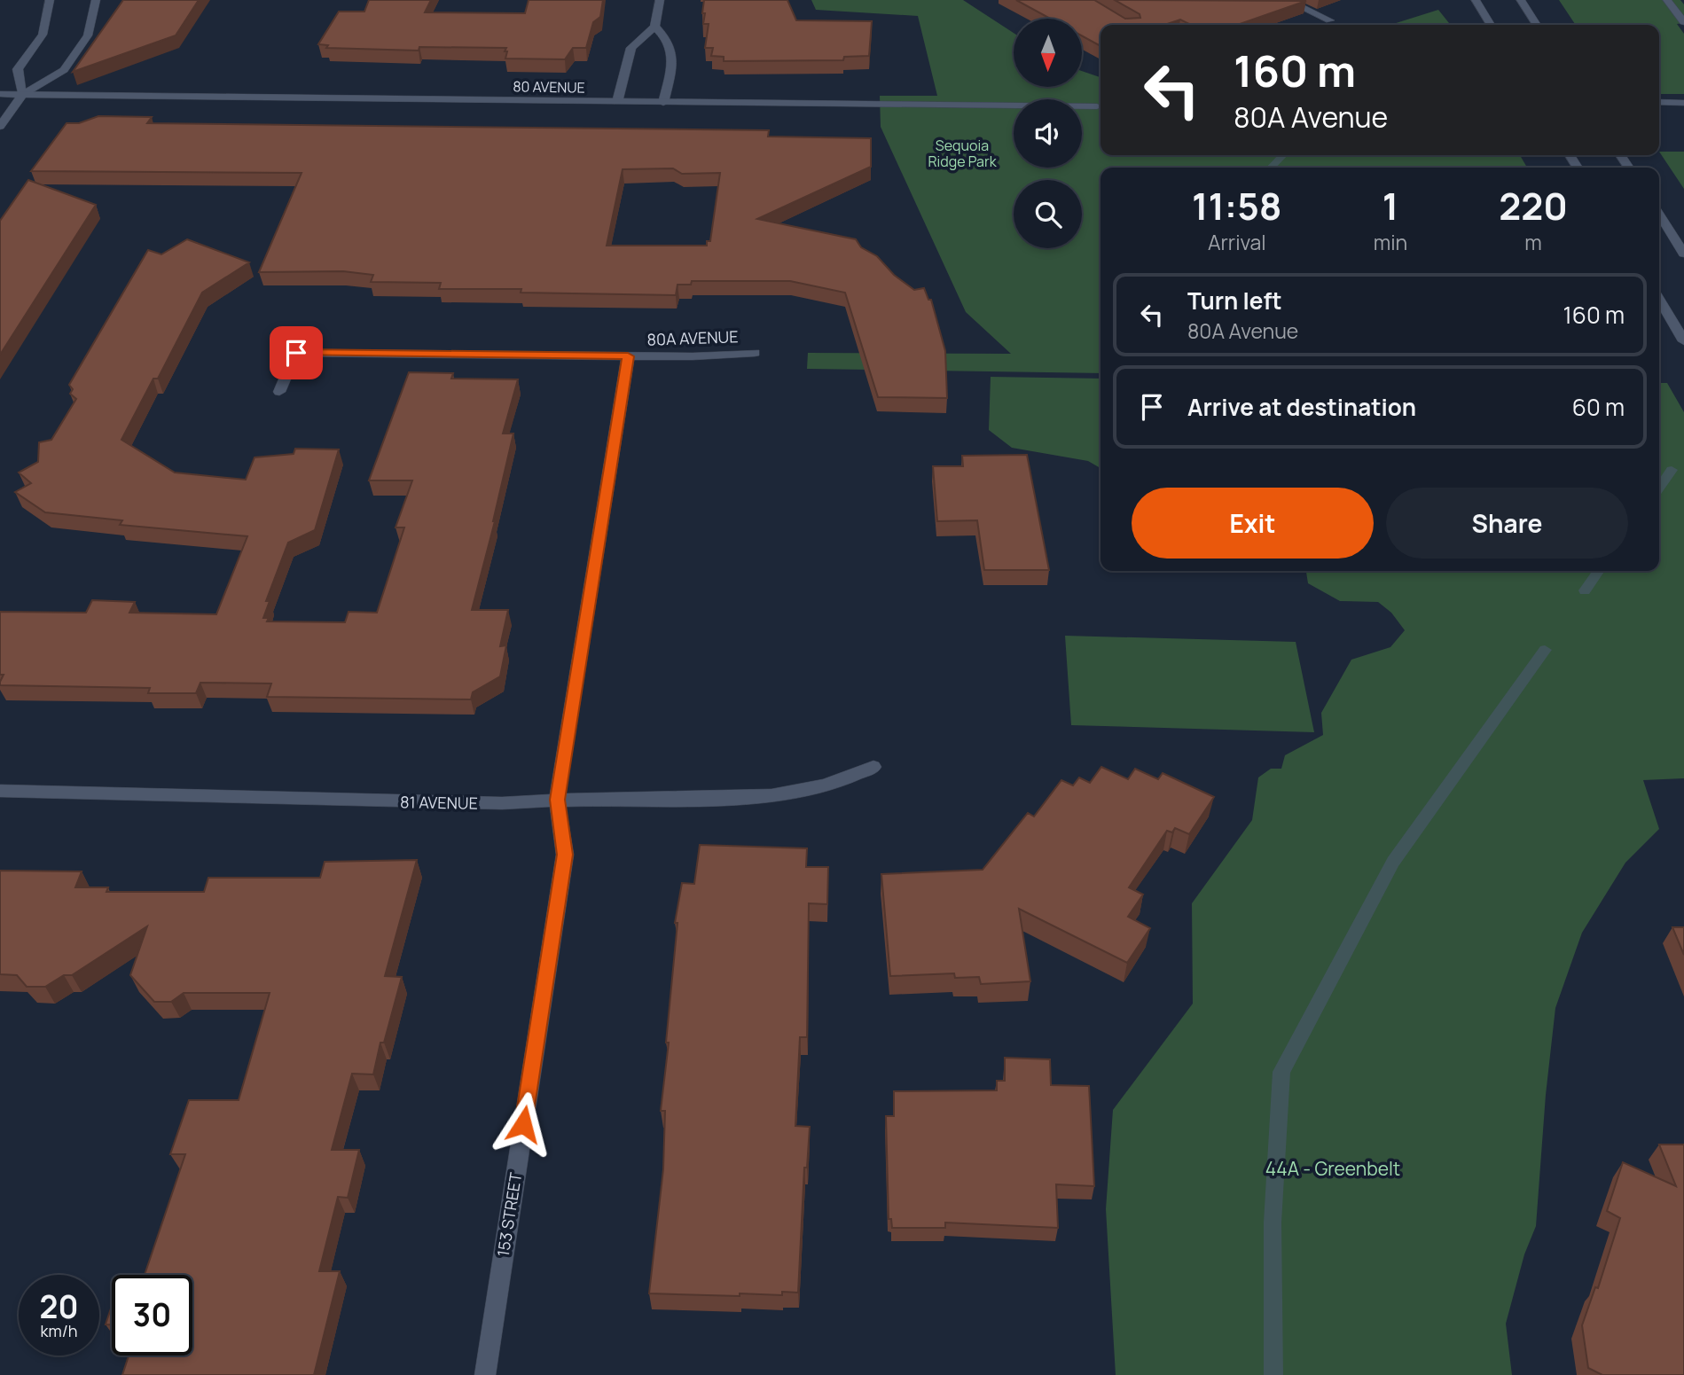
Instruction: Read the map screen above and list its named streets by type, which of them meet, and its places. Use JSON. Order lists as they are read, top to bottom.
{
  "streets": {
    "street": [
      "80 AVENUE",
      "80A AVENUE",
      "81 AVENUE",
      "153 STREET"
    ]
  },
  "crossings": [
    ["80A AVENUE", "153 STREET"],
    ["81 AVENUE", "153 STREET"]
  ],
  "parks": ["Sequoia Ridge Park", "44A - Greenbelt"],
  "north": "bottom",
  "page": {
    "turn": ["160 m", "80A Avenue"],
    "eta": [
      "11:58",
      "Arrival",
      "1",
      "min",
      "220",
      "m"
    ],
    "list": [
      {
        "name": "Turn left",
        "note": "80A Avenue",
        "value": "160 m"
      },
      {
        "name": "Arrive at destination",
        "value": "60 m"
      }
    ],
    "buttons": ["Exit", "Share"],
    "speed": "20 km/h",
    "limit": "30"
  }
}
